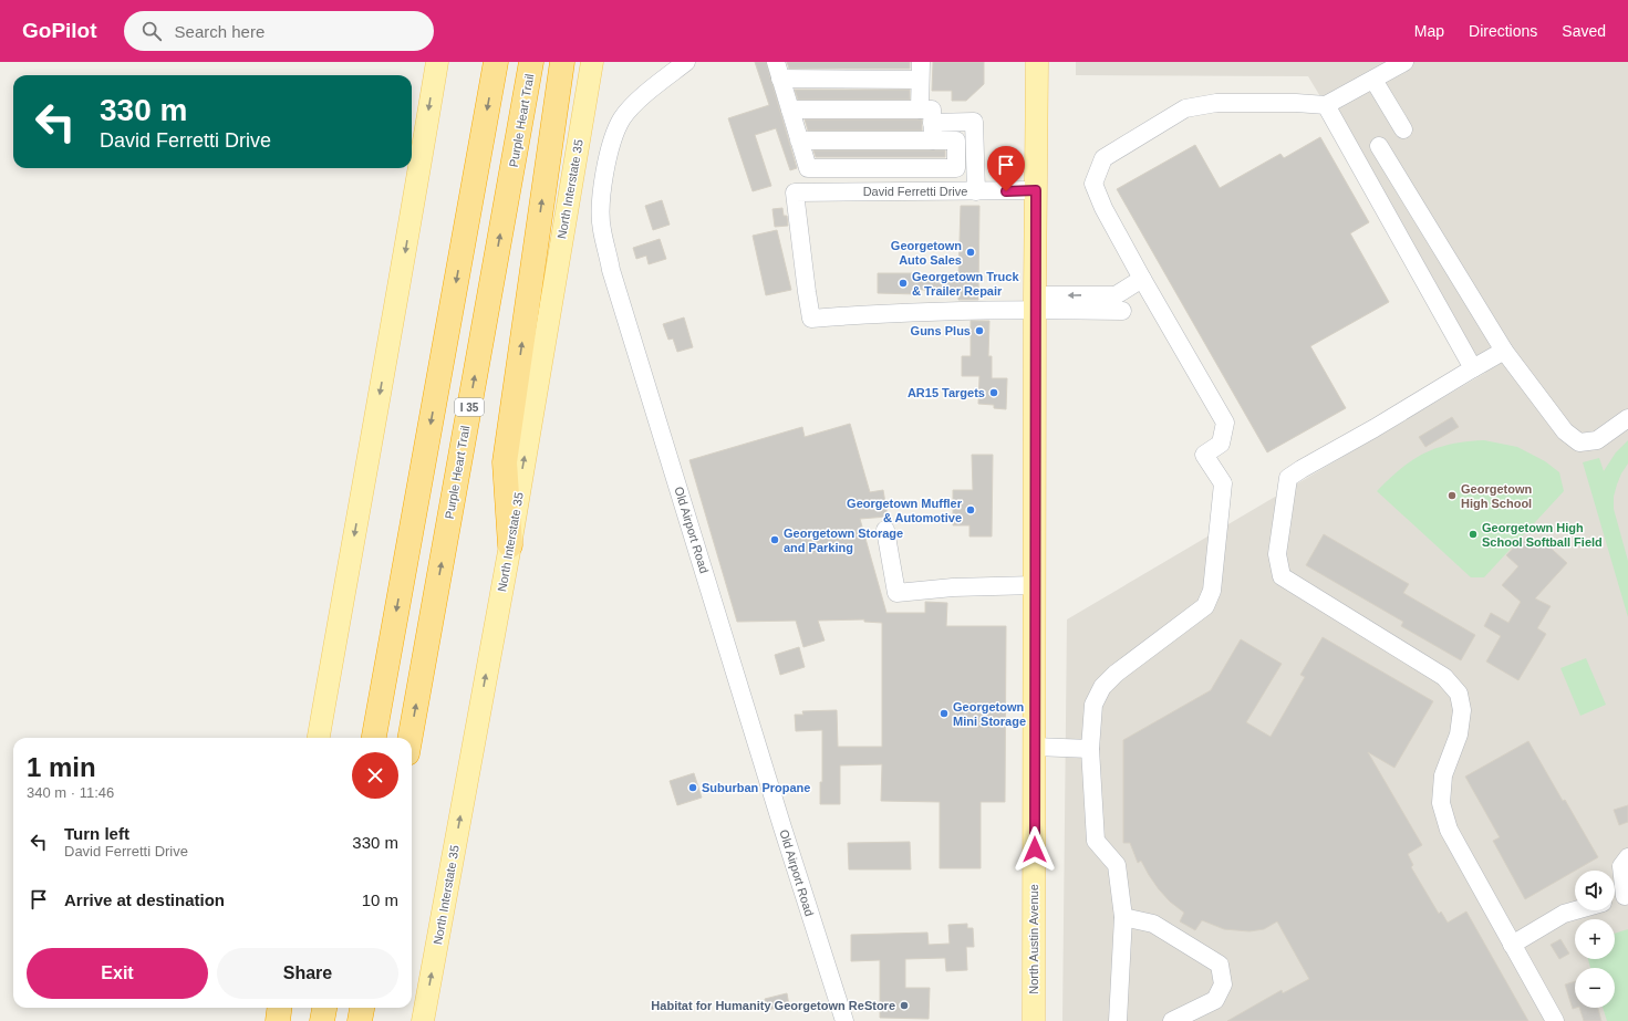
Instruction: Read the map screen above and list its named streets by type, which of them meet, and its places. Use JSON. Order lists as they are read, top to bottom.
{
  "streets": {
    "highway": ["Purple Heart Trail", "I 35"],
    "main road": ["North Interstate 35", "North Austin Avenue"],
    "street": ["David Ferretti Drive", "Old Airport Road"]
  },
  "crossings": [
    ["David Ferretti Drive", "North Austin Avenue"]
  ],
  "places": [
    "Georgetown Auto Sales",
    "Georgetown Truck & Trailer Repair",
    "Guns Plus",
    "AR15 Targets",
    "Georgetown High School",
    "Georgetown Muffler & Automotive",
    "Georgetown High School Softball Field",
    "Georgetown Storage and Parking",
    "Georgetown Mini Storage",
    "Suburban Propane",
    "Habitat for Humanity Georgetown ReStore"
  ],
  "page": {
    "header": "GoPilot",
    "search": "Search here",
    "nav": ["Map", "Directions", "Saved"],
    "turn": ["330 m", "David Ferretti Drive"],
    "heading": ["1 min", "340 m · 11:46"],
    "list": [
      {
        "name": "Turn left",
        "note": "David Ferretti Drive",
        "value": "330 m"
      },
      {
        "name": "Arrive at destination",
        "value": "10 m"
      }
    ],
    "map_buttons": ["+", "−"],
    "buttons": ["Exit", "Share"]
  }
}
